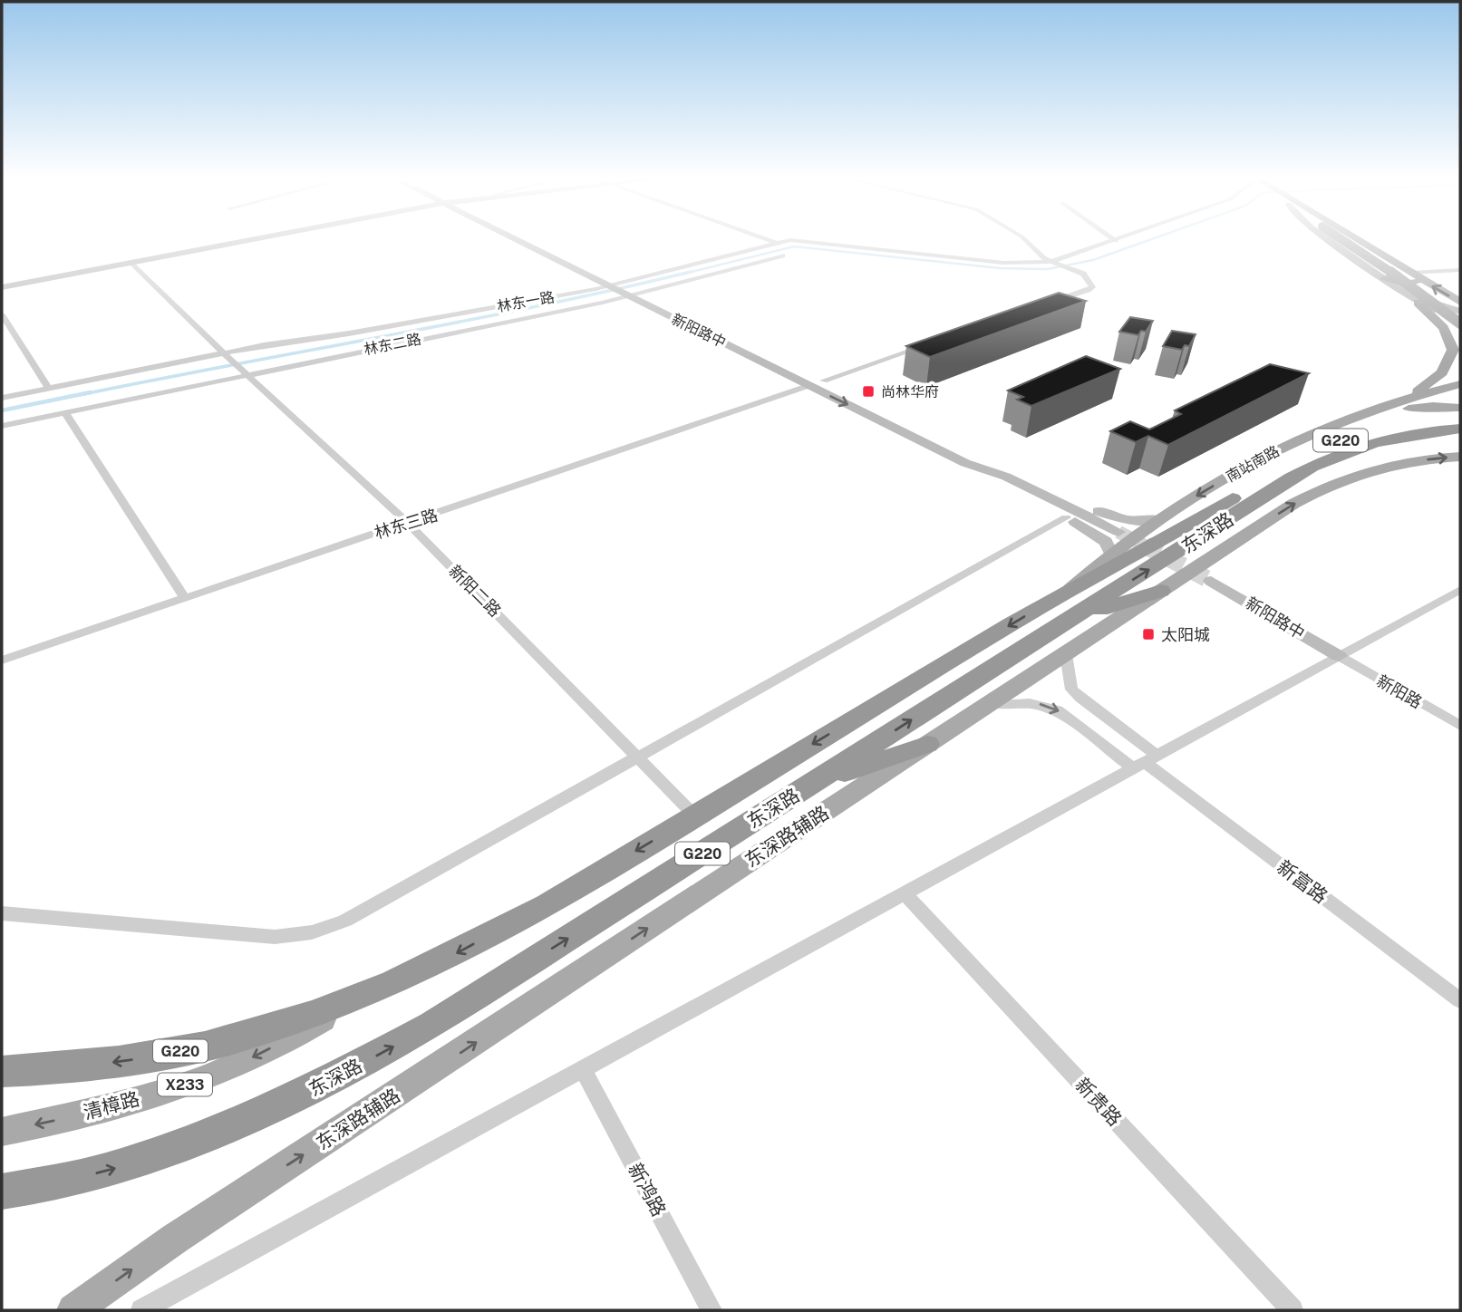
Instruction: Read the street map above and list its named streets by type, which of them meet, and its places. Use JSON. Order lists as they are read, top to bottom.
{
  "streets": {
    "highway": ["G220", "东深路"],
    "main road": [
      "新阳路中",
      "南站南路",
      "东深路辅路",
      "X233",
      "清樟路"
    ],
    "street": [
      "林东一路",
      "林东二路",
      "林东三路",
      "新阳二路",
      "新阳路",
      "新富路",
      "新贵路",
      "新鸿路"
    ]
  },
  "crossings": [
    ["林东一路", "新阳路中"],
    ["林东一路", "林东二路"],
    ["林东一路", "新阳二路"],
    ["新阳路中", "林东二路"],
    ["新阳路中", "林东三路"],
    ["新阳路中", "新阳路"],
    ["林东二路", "新阳二路"],
    ["南站南路", "东深路"],
    ["林东三路", "新阳二路"],
    ["东深路", "新阳二路"],
    ["东深路", "清樟路"]
  ],
  "one_way": ["南站南路", "东深路辅路", "清樟路"],
  "places": {
    "transit": ["尚林华府", "太阳城"]
  }
}
